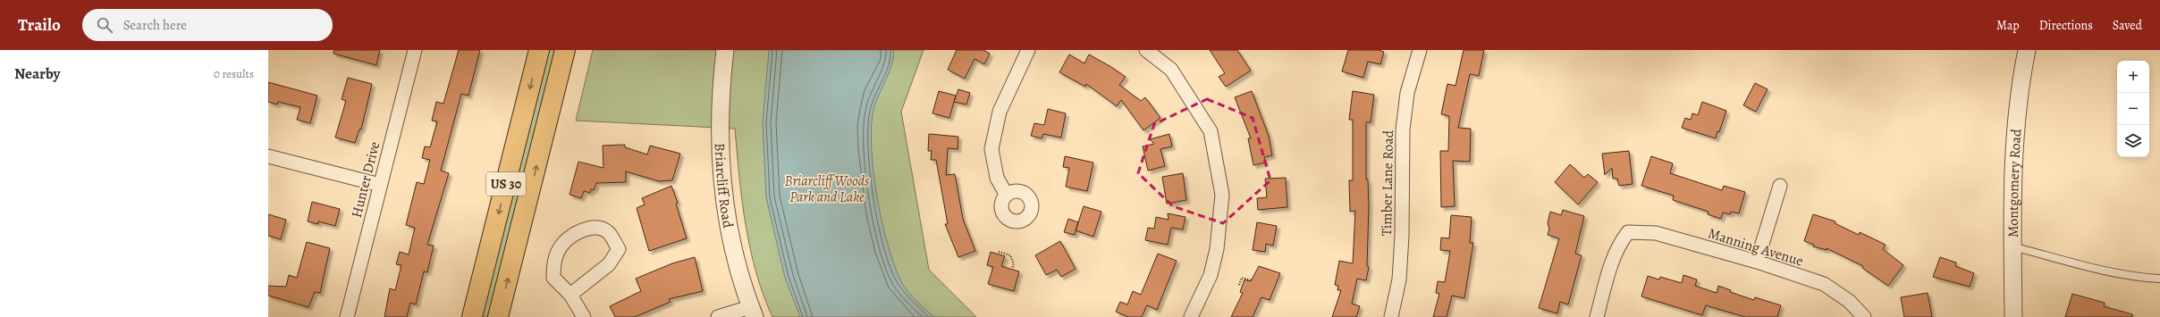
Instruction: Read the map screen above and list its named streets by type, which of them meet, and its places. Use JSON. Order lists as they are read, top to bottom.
{
  "streets": {
    "main road": ["US 30"],
    "street": [
      "Hunter Drive",
      "Timber Lane Road",
      "Montgomery Road",
      "Briarcliff Road",
      "Manning Avenue"
    ]
  },
  "parks": ["Briarcliff Woods Park and Lake"],
  "page": {
    "header": "Trailo",
    "search": "Search here",
    "nav": ["Map", "Directions", "Saved"],
    "heading": ["Nearby", "0 results"],
    "map_buttons": ["+", "−"]
  }
}
